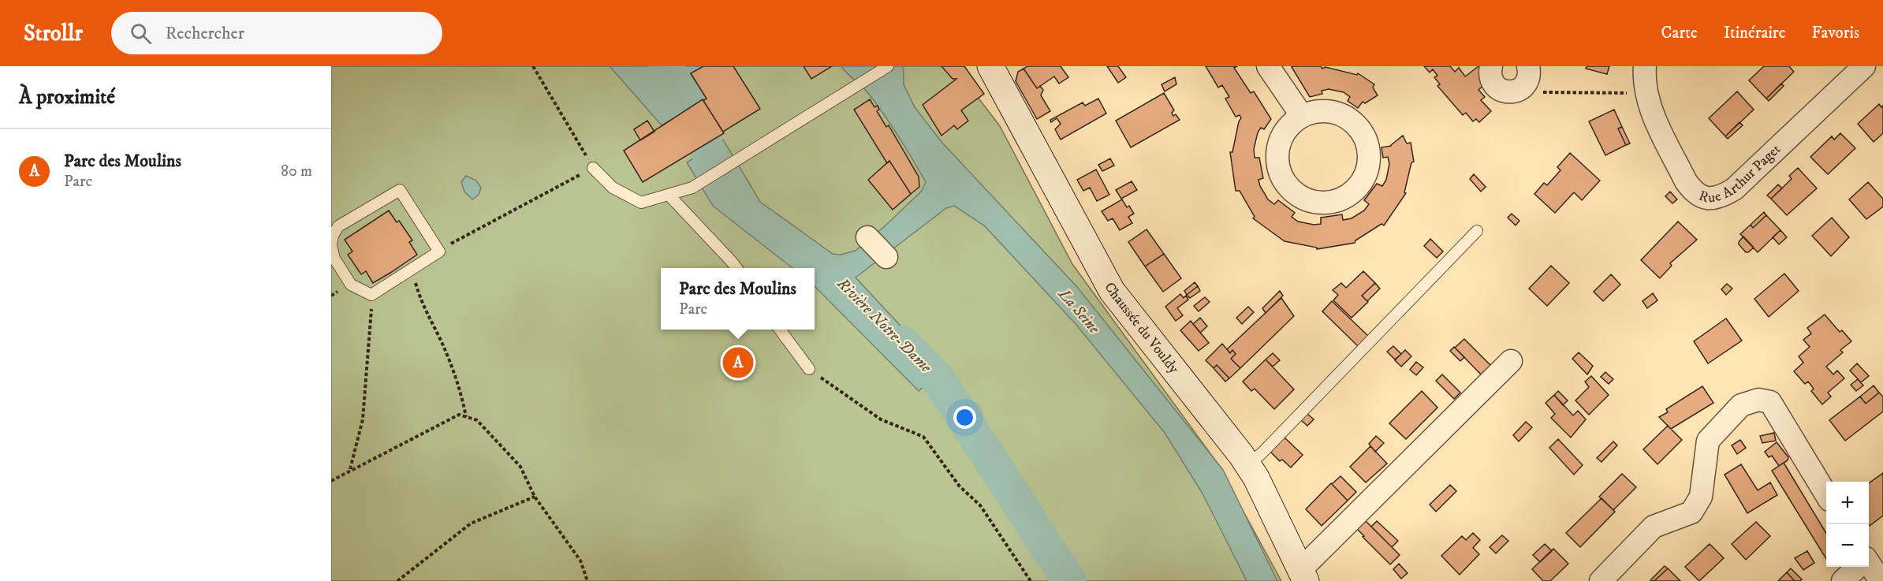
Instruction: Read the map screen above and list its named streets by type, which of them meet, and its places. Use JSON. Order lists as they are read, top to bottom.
{
  "streets": {
    "street": ["Rue Arthur Paget", "Chaussée du Vouldy"]
  },
  "water": ["La Seine", "Rivière Notre-Dame"],
  "page": {
    "header": "Strollr",
    "search": "Rechercher",
    "nav": ["Carte", "Itinéraire", "Favoris"],
    "heading": "À proximité",
    "list": [
      {
        "mark": "A",
        "name": "Parc des Moulins",
        "note": "Parc",
        "value": "80 m"
      }
    ],
    "popup": ["Parc des Moulins", "Parc"],
    "pins": "A",
    "map_buttons": ["+", "−"]
  }
}
